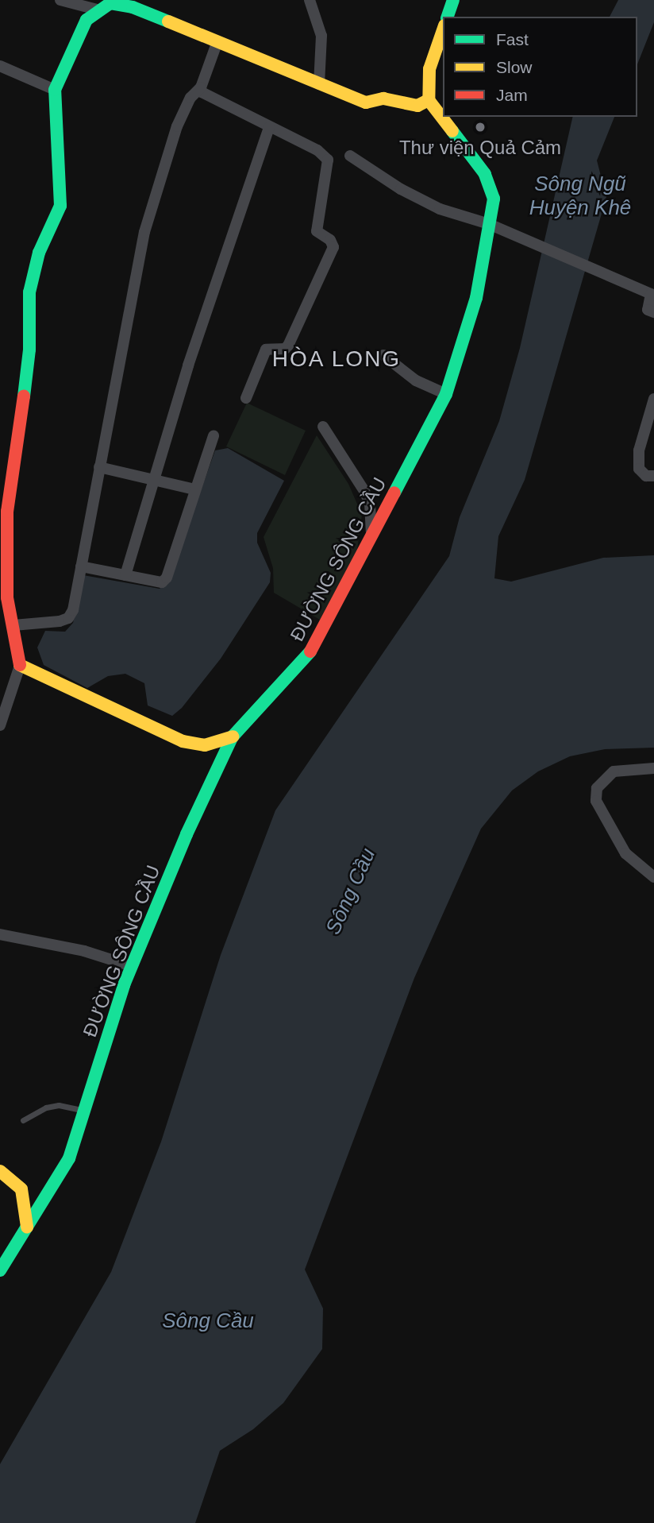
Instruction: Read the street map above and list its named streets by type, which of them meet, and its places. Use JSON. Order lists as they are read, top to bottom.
{
  "streets": {
    "main road": ["ĐƯỜNG SÔNG CẦU"]
  },
  "districts": ["HÒA LONG"],
  "water": ["Sông Ngũ Huyện Khê", "Sông Cầu"],
  "places": ["Thư viện Quả Cảm"],
  "legend": ["Fast", "Slow", "Jam"]
}
